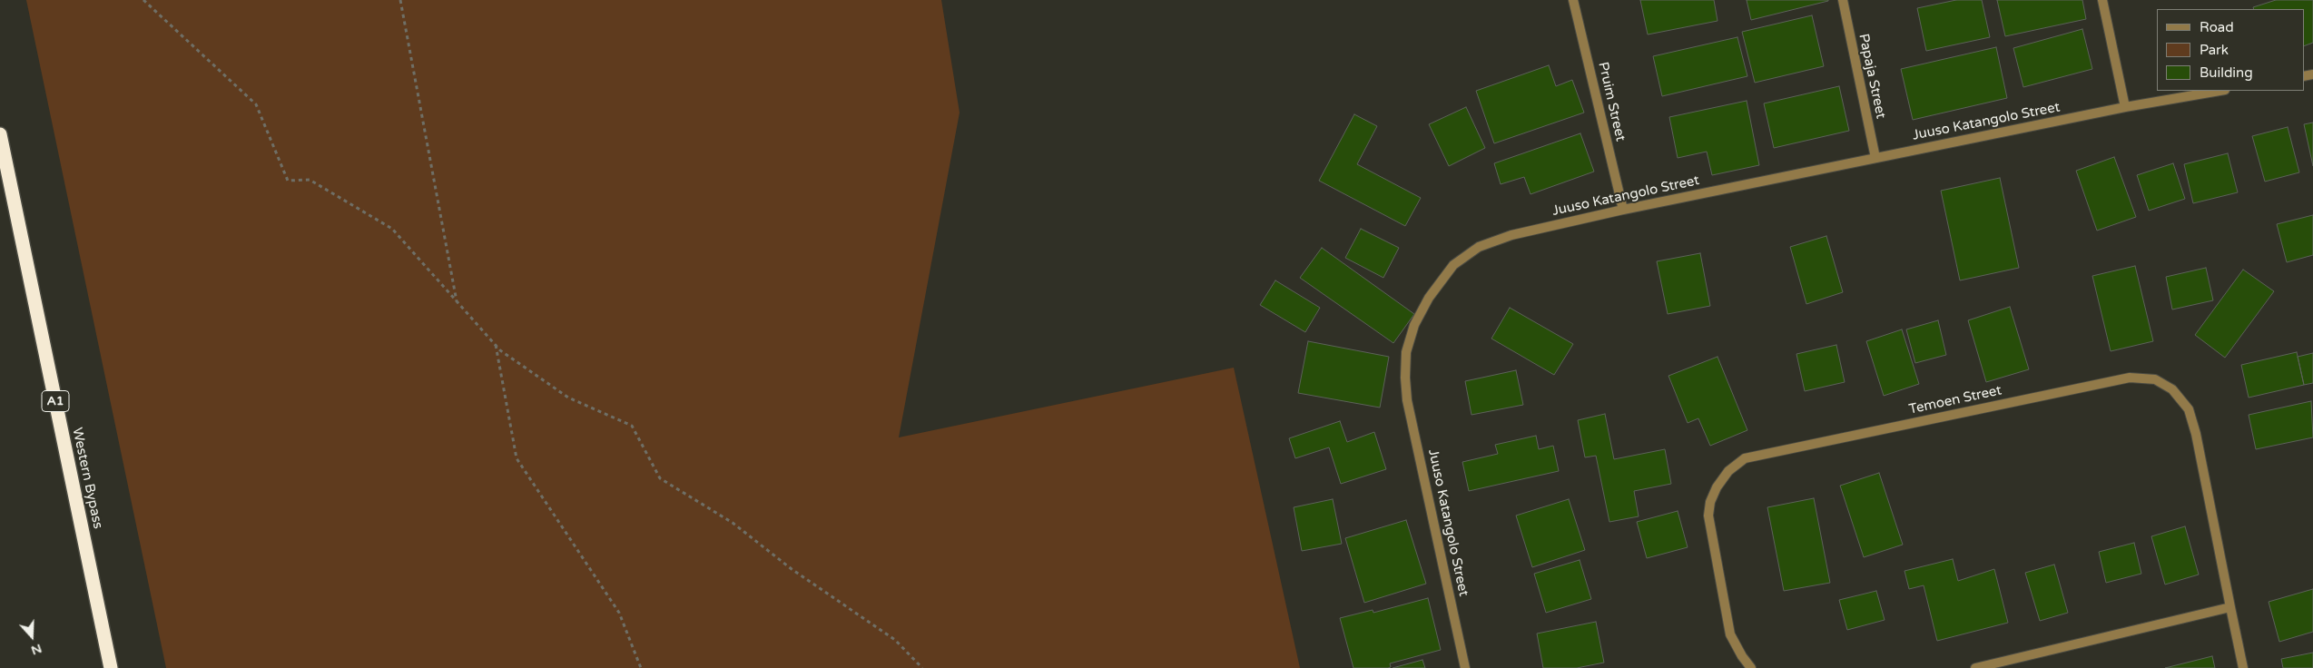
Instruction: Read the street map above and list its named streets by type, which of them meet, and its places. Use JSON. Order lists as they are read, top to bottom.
{
  "streets": {
    "highway": ["A1", "Western Bypass"],
    "street": [
      "Papaja Street",
      "Pruim Street",
      "Juuso Katangolo Street",
      "Temoen Street"
    ]
  },
  "crossings": [
    ["Papaja Street", "Juuso Katangolo Street"],
    ["Pruim Street", "Juuso Katangolo Street"]
  ],
  "legend": ["Road", "Park", "Building"],
  "north": "bottom"
}
